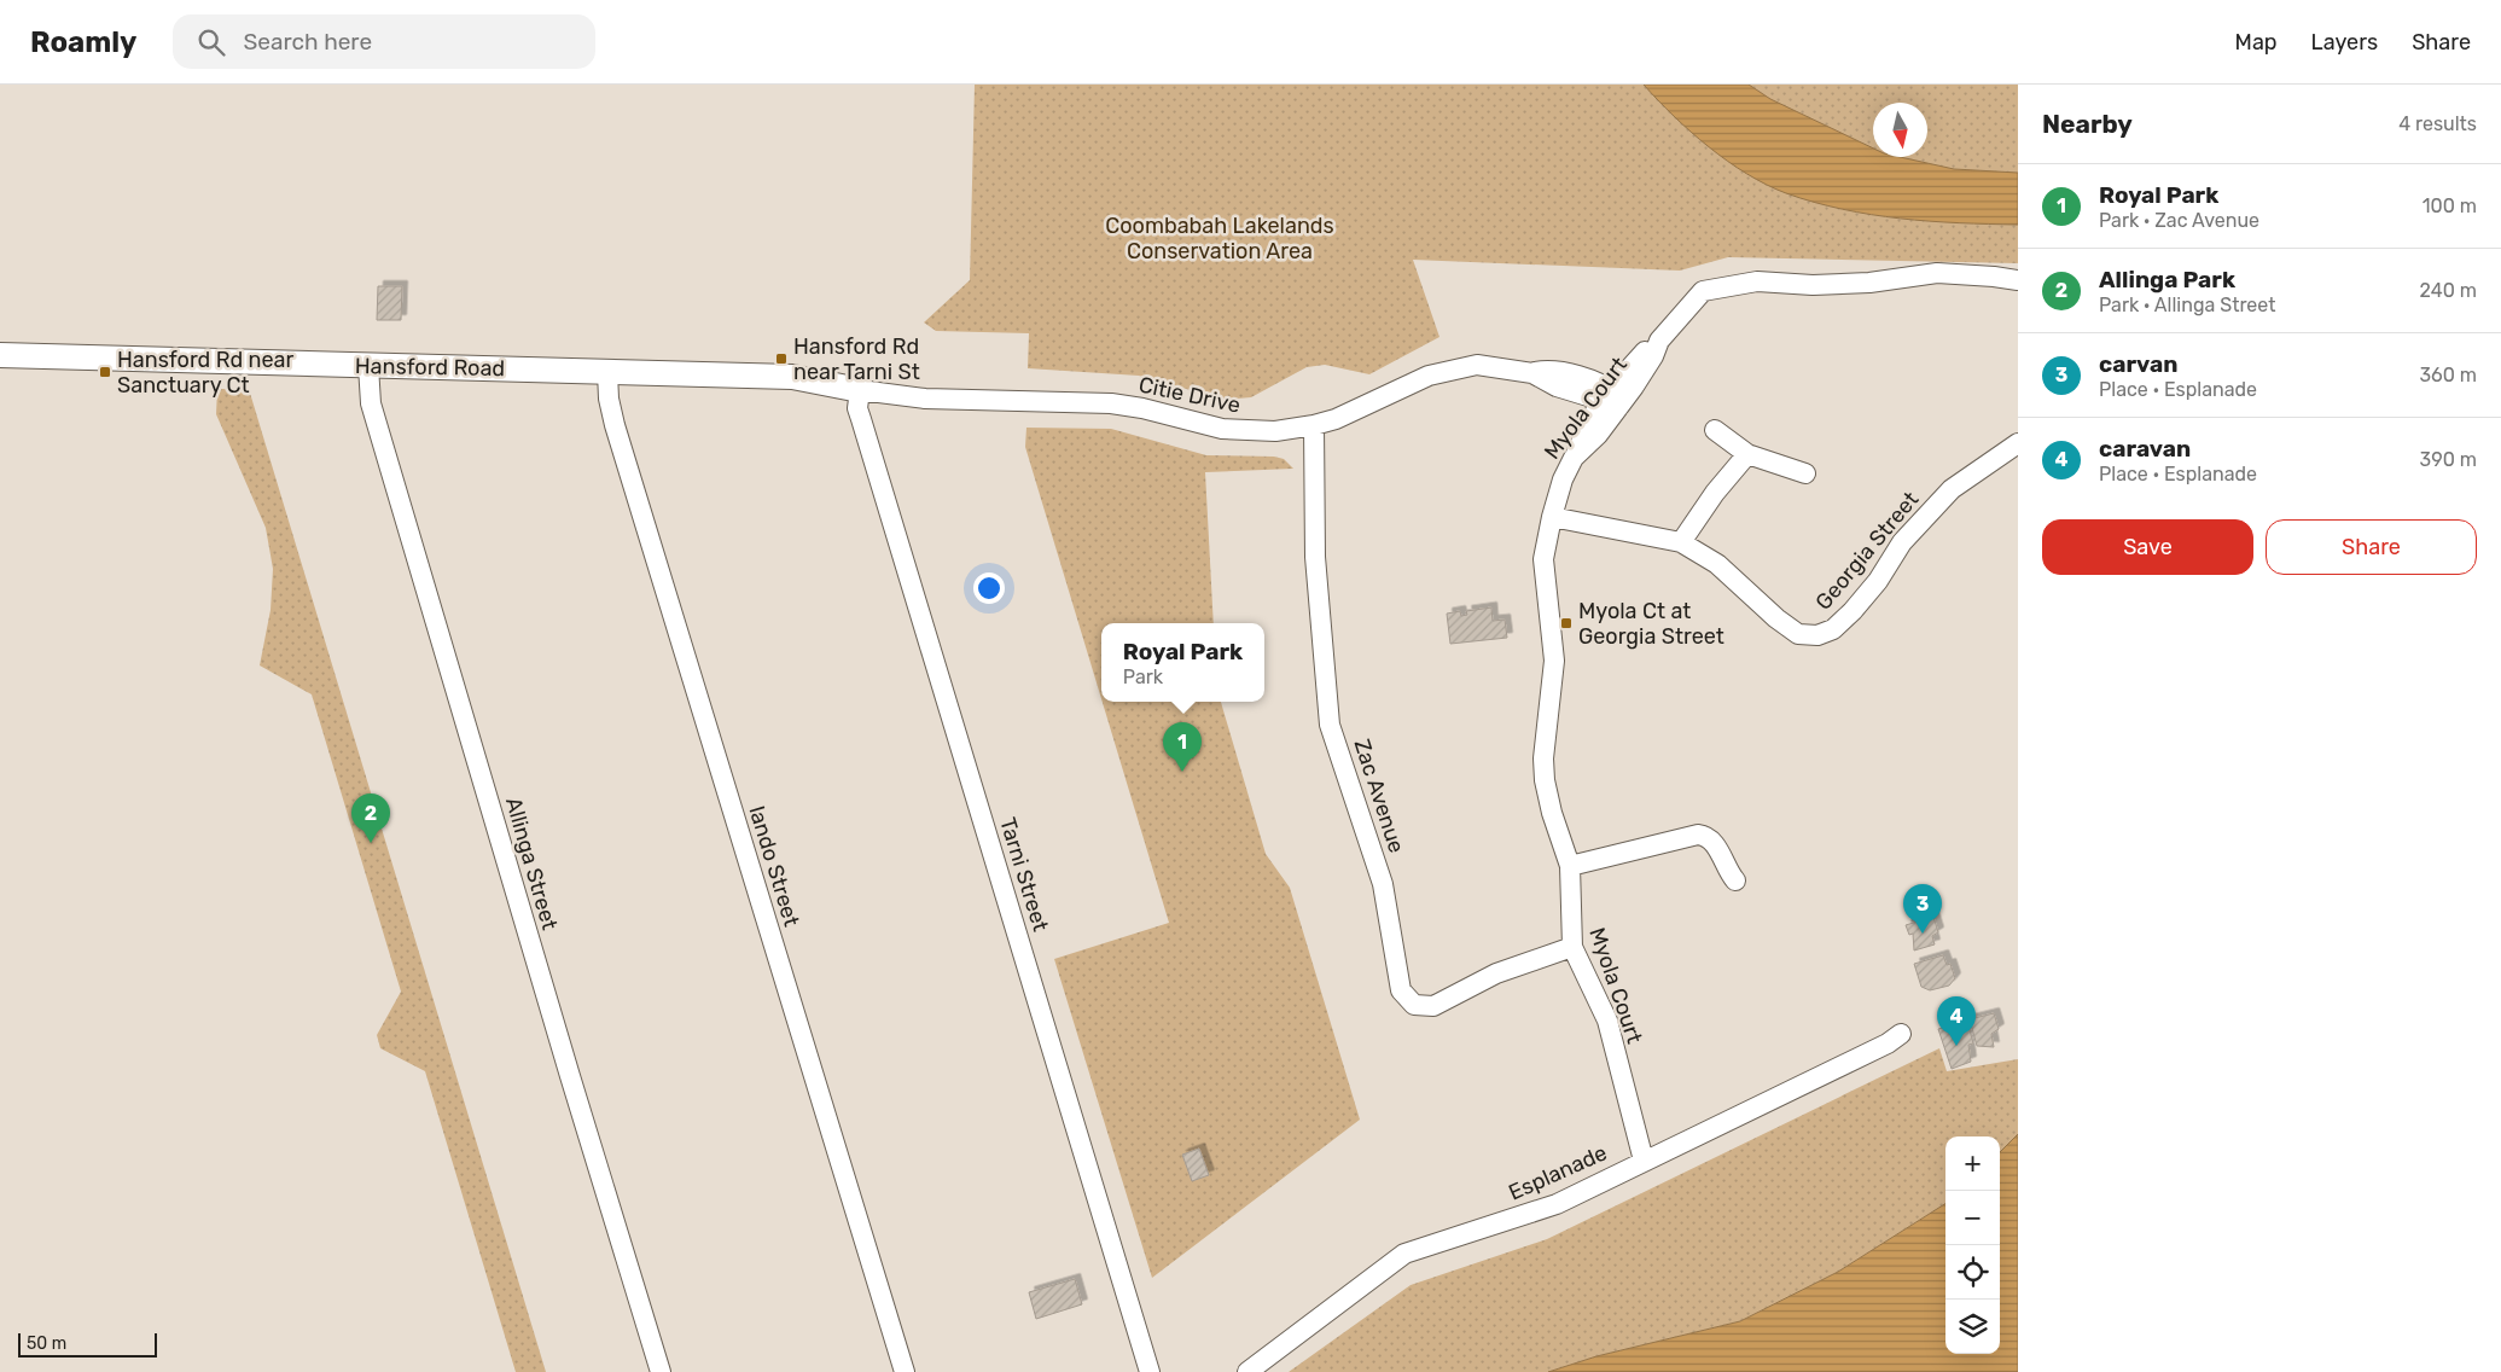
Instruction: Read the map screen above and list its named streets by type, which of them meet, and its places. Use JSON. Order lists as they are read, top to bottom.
{
  "streets": {
    "street": [
      "Hansford Road",
      "Citie Drive",
      "Myola Court",
      "Georgia Street",
      "Zac Avenue",
      "Allinga Street",
      "Iando Street",
      "Tarni Street",
      "Esplanade"
    ]
  },
  "crossings": [
    ["Hansford Road", "Citie Drive"],
    ["Hansford Road", "Allinga Street"],
    ["Hansford Road", "Iando Street"],
    ["Hansford Road", "Tarni Street"],
    ["Citie Drive", "Myola Court"],
    ["Citie Drive", "Zac Avenue"],
    ["Citie Drive", "Tarni Street"],
    ["Myola Court", "Georgia Street"],
    ["Myola Court", "Zac Avenue"],
    ["Myola Court", "Esplanade"]
  ],
  "parks": ["Coombabah Lakelands Conservation Area"],
  "places": {
    "transit": ["Hansford Rd near Tarni St", "Hansford Rd near Sanctuary Ct", "Myola Ct at Georgia Street"]
  },
  "scale_bar": "50 m",
  "north": "bottom",
  "page": {
    "header": "Roamly",
    "search": "Search here",
    "nav": ["Map", "Layers", "Share"],
    "heading": ["Nearby", "4 results"],
    "list": [
      {
        "mark": "1",
        "name": "Royal Park",
        "note": "Park · Zac Avenue",
        "value": "100 m"
      },
      {
        "mark": "2",
        "name": "Allinga Park",
        "note": "Park · Allinga Street",
        "value": "240 m"
      },
      {
        "mark": "3",
        "name": "carvan",
        "note": "Place · Esplanade",
        "value": "360 m"
      },
      {
        "mark": "4",
        "name": "caravan",
        "note": "Place · Esplanade",
        "value": "390 m"
      }
    ],
    "buttons": ["Save", "Share"],
    "popup": ["Royal Park", "Park"],
    "pins": [
      "1",
      "2",
      "3",
      "4"
    ],
    "map_buttons": ["+", "−"],
    "scale": "50 m"
  }
}
